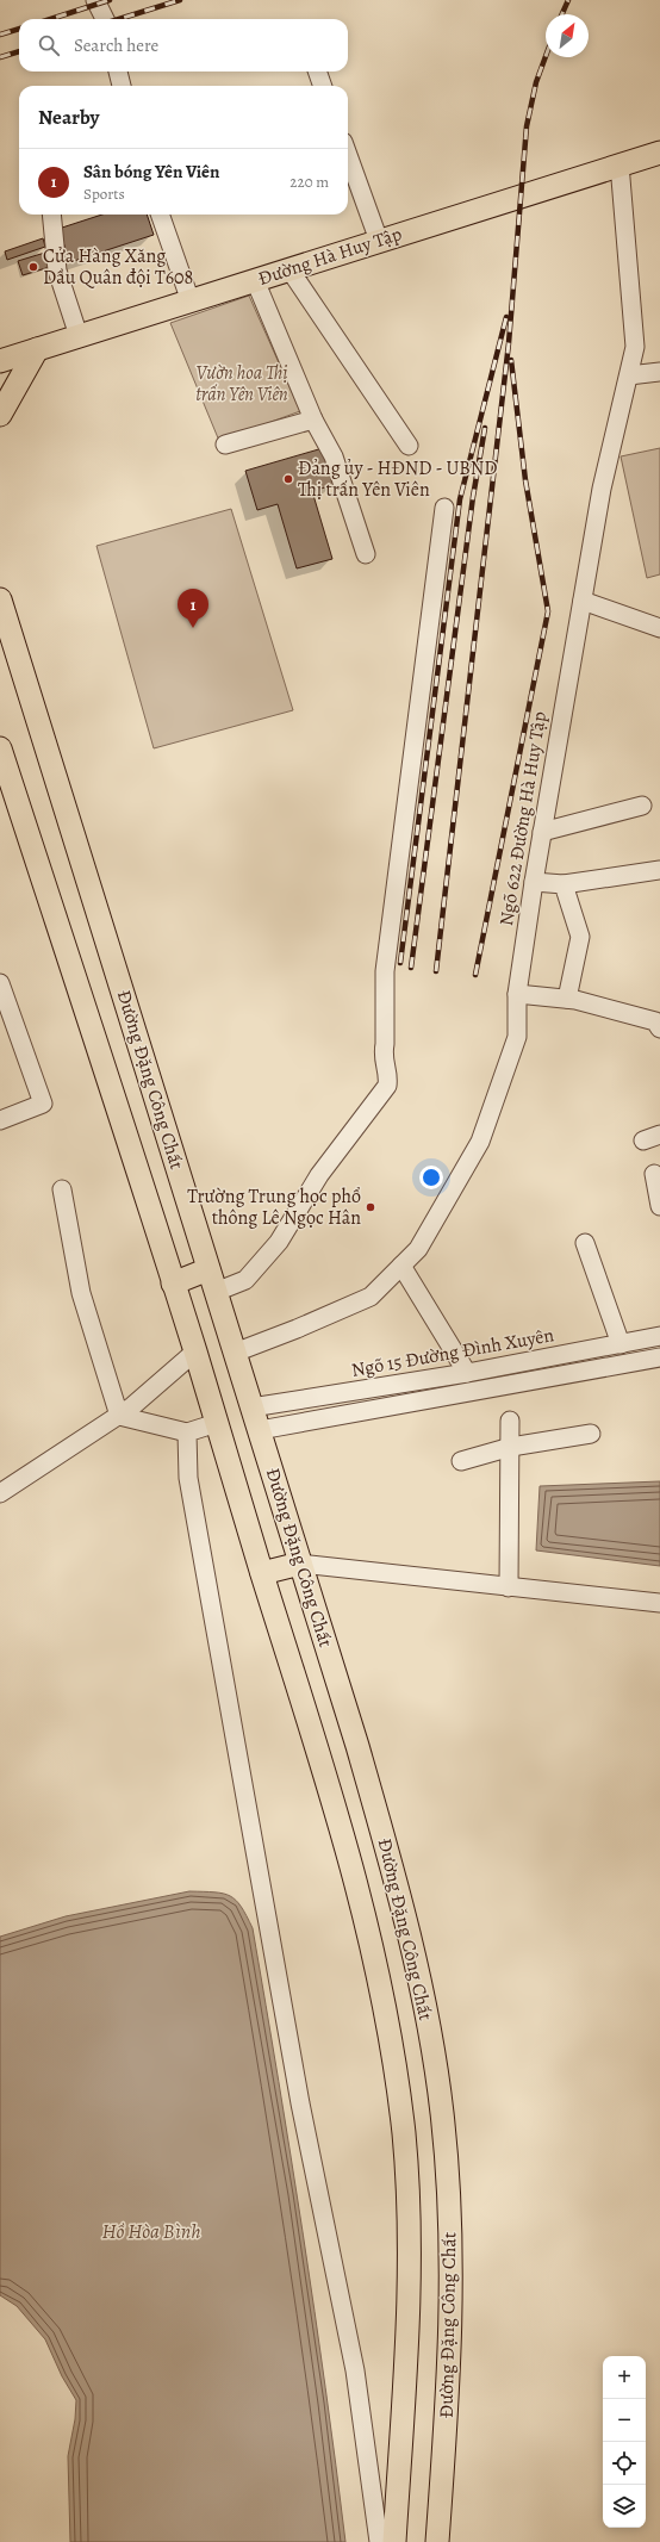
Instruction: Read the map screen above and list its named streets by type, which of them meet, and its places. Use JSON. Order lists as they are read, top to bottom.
{
  "streets": {
    "main road": ["Đường Hà Huy Tập", "Đường Đặng Công Chất"],
    "street": ["Ngõ 622 Đường Hà Huy Tập", "Ngõ 15 Đường Đình Xuyên"]
  },
  "crossings": [
    ["Đường Hà Huy Tập", "Ngõ 622 Đường Hà Huy Tập"],
    ["Ngõ 622 Đường Hà Huy Tập", "Đường Đặng Công Chất"],
    ["Đường Đặng Công Chất", "Ngõ 15 Đường Đình Xuyên"]
  ],
  "water": ["Hồ Hòa Bình"],
  "parks": ["Vườn hoa Thị trấn Yên Viên"],
  "places": ["Cửa Hàng Xăng Dầu Quân đội T608", "Đảng ủy - HĐND - UBND Thị trấn Yên Viên", "Trường Trung học phổ thông Lê Ngọc Hân"],
  "north": "top right",
  "page": {
    "search": "Search here",
    "heading": "Nearby",
    "list": [
      {
        "mark": "1",
        "name": "Sân bóng Yên Viên",
        "note": "Sports",
        "value": "220 m"
      }
    ],
    "pins": "1",
    "map_buttons": ["+", "−"]
  }
}
